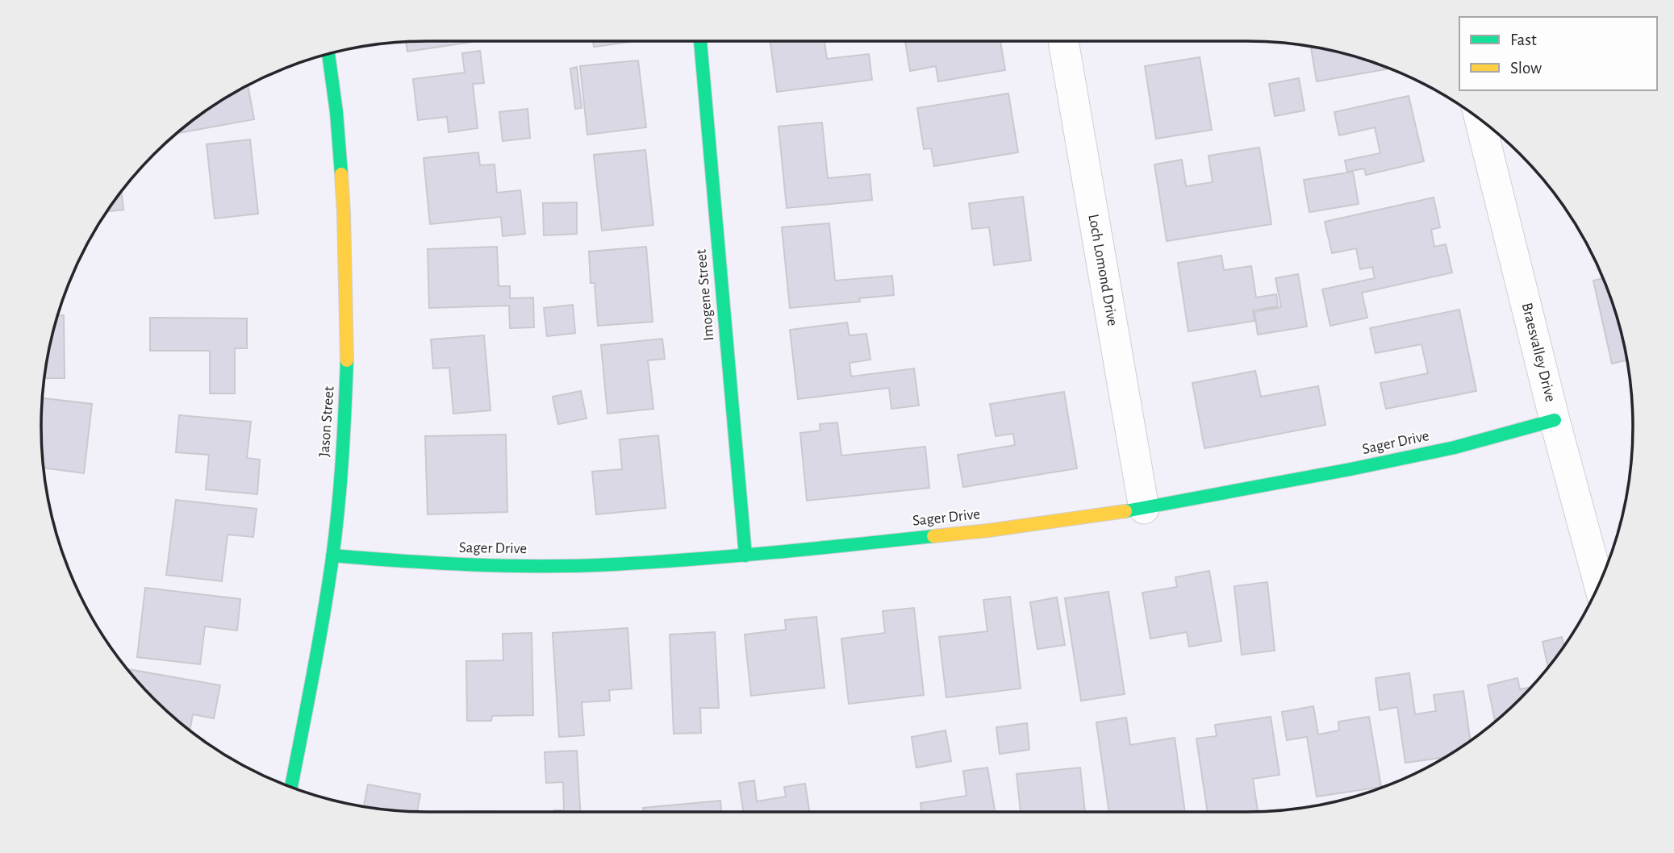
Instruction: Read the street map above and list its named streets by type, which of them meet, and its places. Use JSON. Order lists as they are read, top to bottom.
{
  "streets": {
    "street": [
      "Loch Lomond Drive",
      "Imogene Street",
      "Braesvalley Drive",
      "Jason Street",
      "Sager Drive"
    ]
  },
  "crossings": [
    ["Loch Lomond Drive", "Sager Drive"],
    ["Imogene Street", "Sager Drive"],
    ["Braesvalley Drive", "Sager Drive"],
    ["Jason Street", "Sager Drive"]
  ],
  "legend": ["Fast", "Slow"]
}
